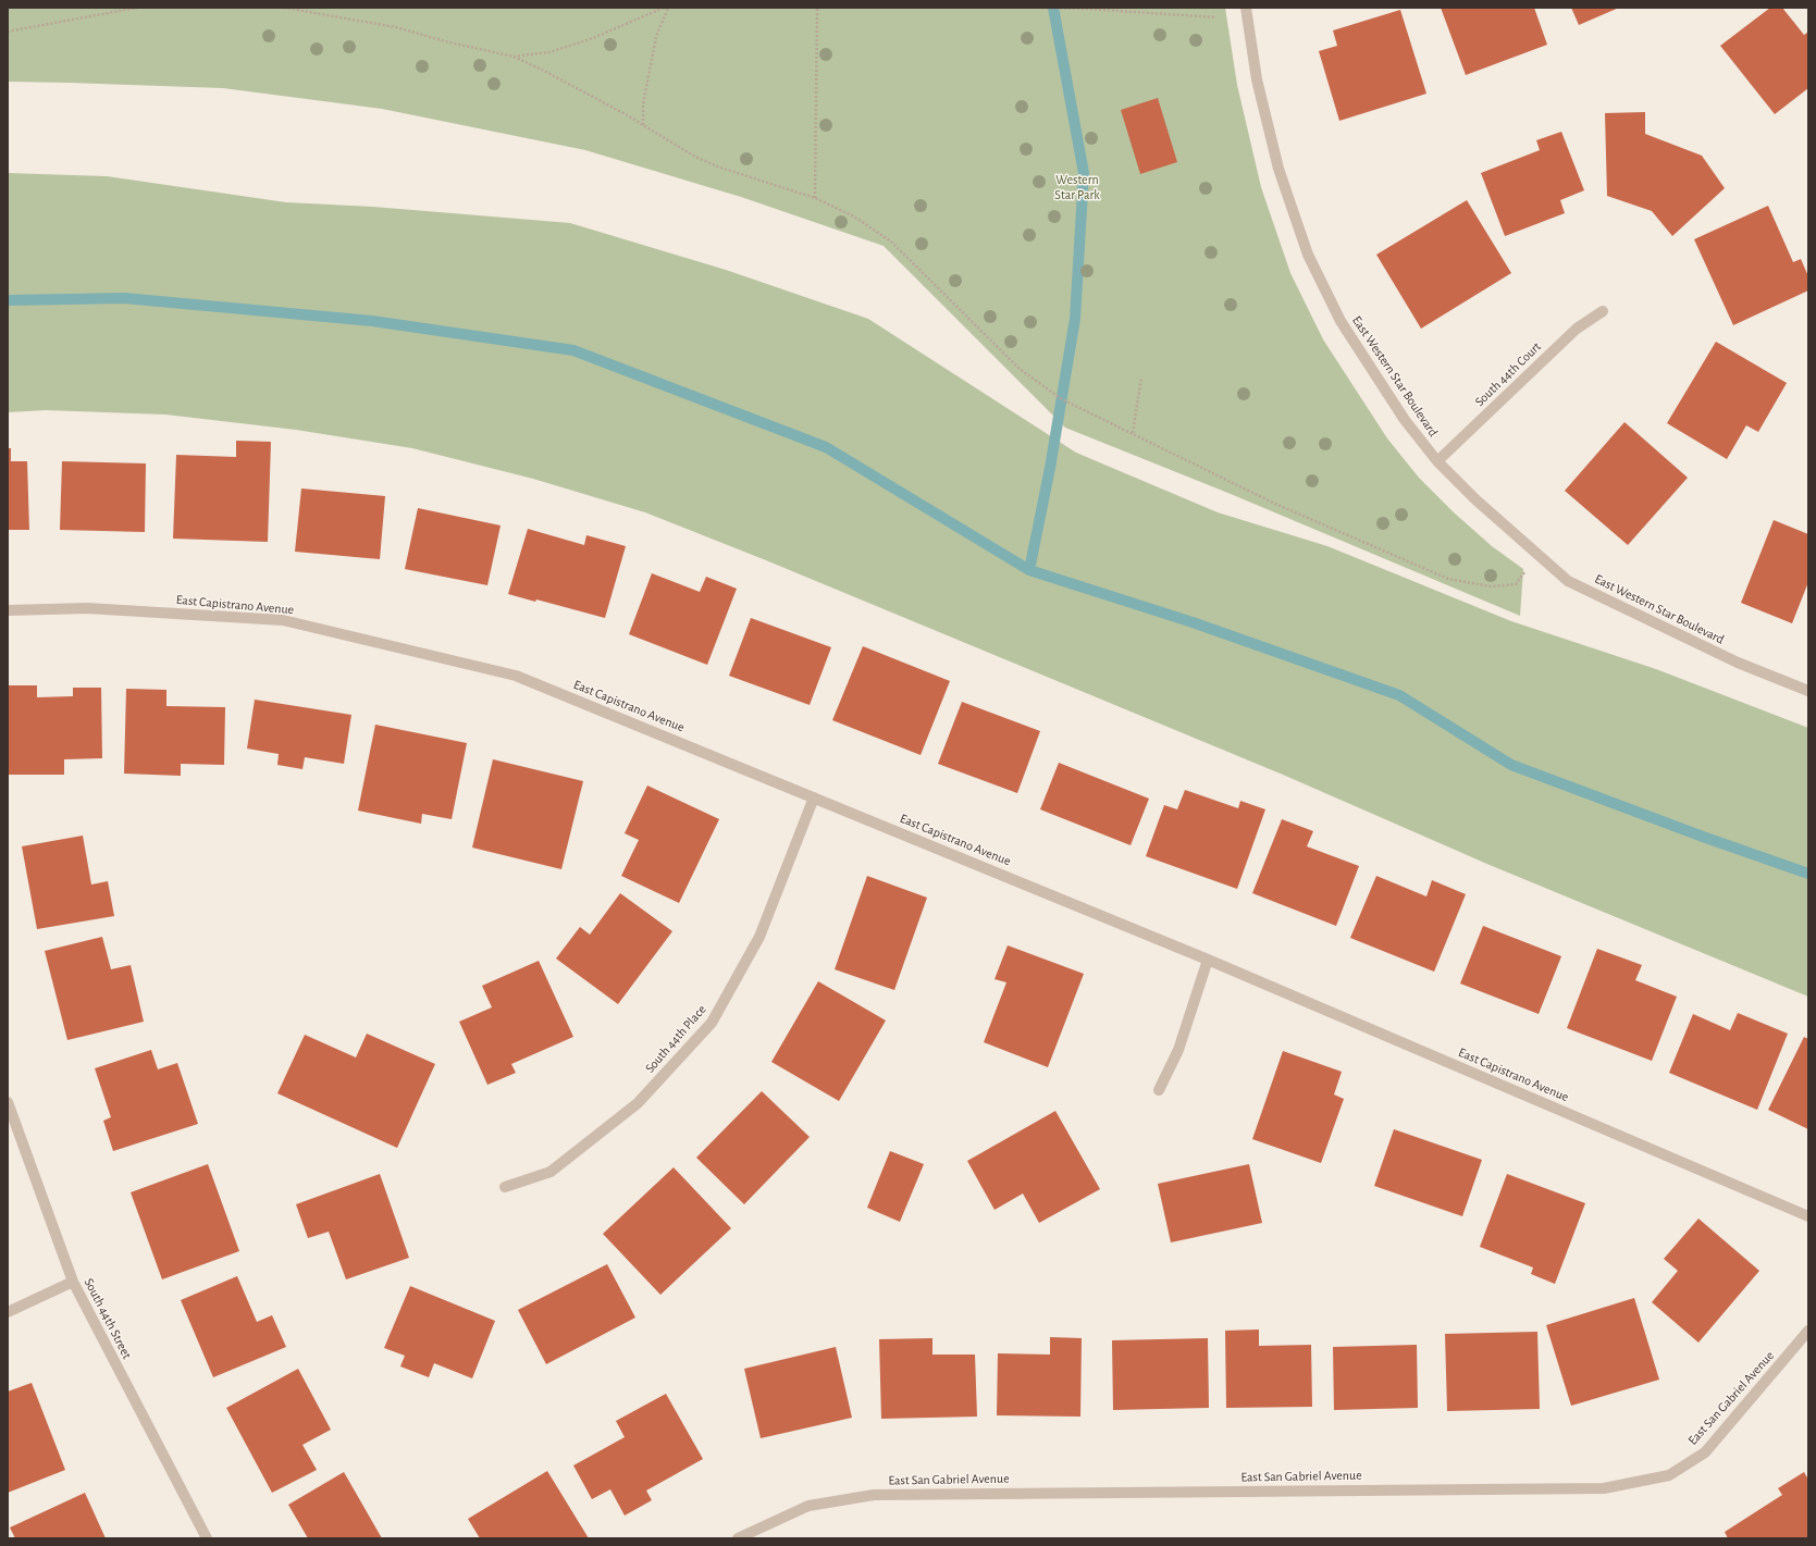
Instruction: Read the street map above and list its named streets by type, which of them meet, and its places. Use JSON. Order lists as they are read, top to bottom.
{
  "streets": {
    "street": [
      "South 44th Court",
      "East Western Star Boulevard",
      "East Capistrano Avenue",
      "South 44th Place",
      "South 44th Street",
      "East San Gabriel Avenue"
    ]
  },
  "crossings": [
    ["South 44th Court", "East Western Star Boulevard"],
    ["East Capistrano Avenue", "South 44th Place"]
  ],
  "parks": ["Western Star Park"]
}
